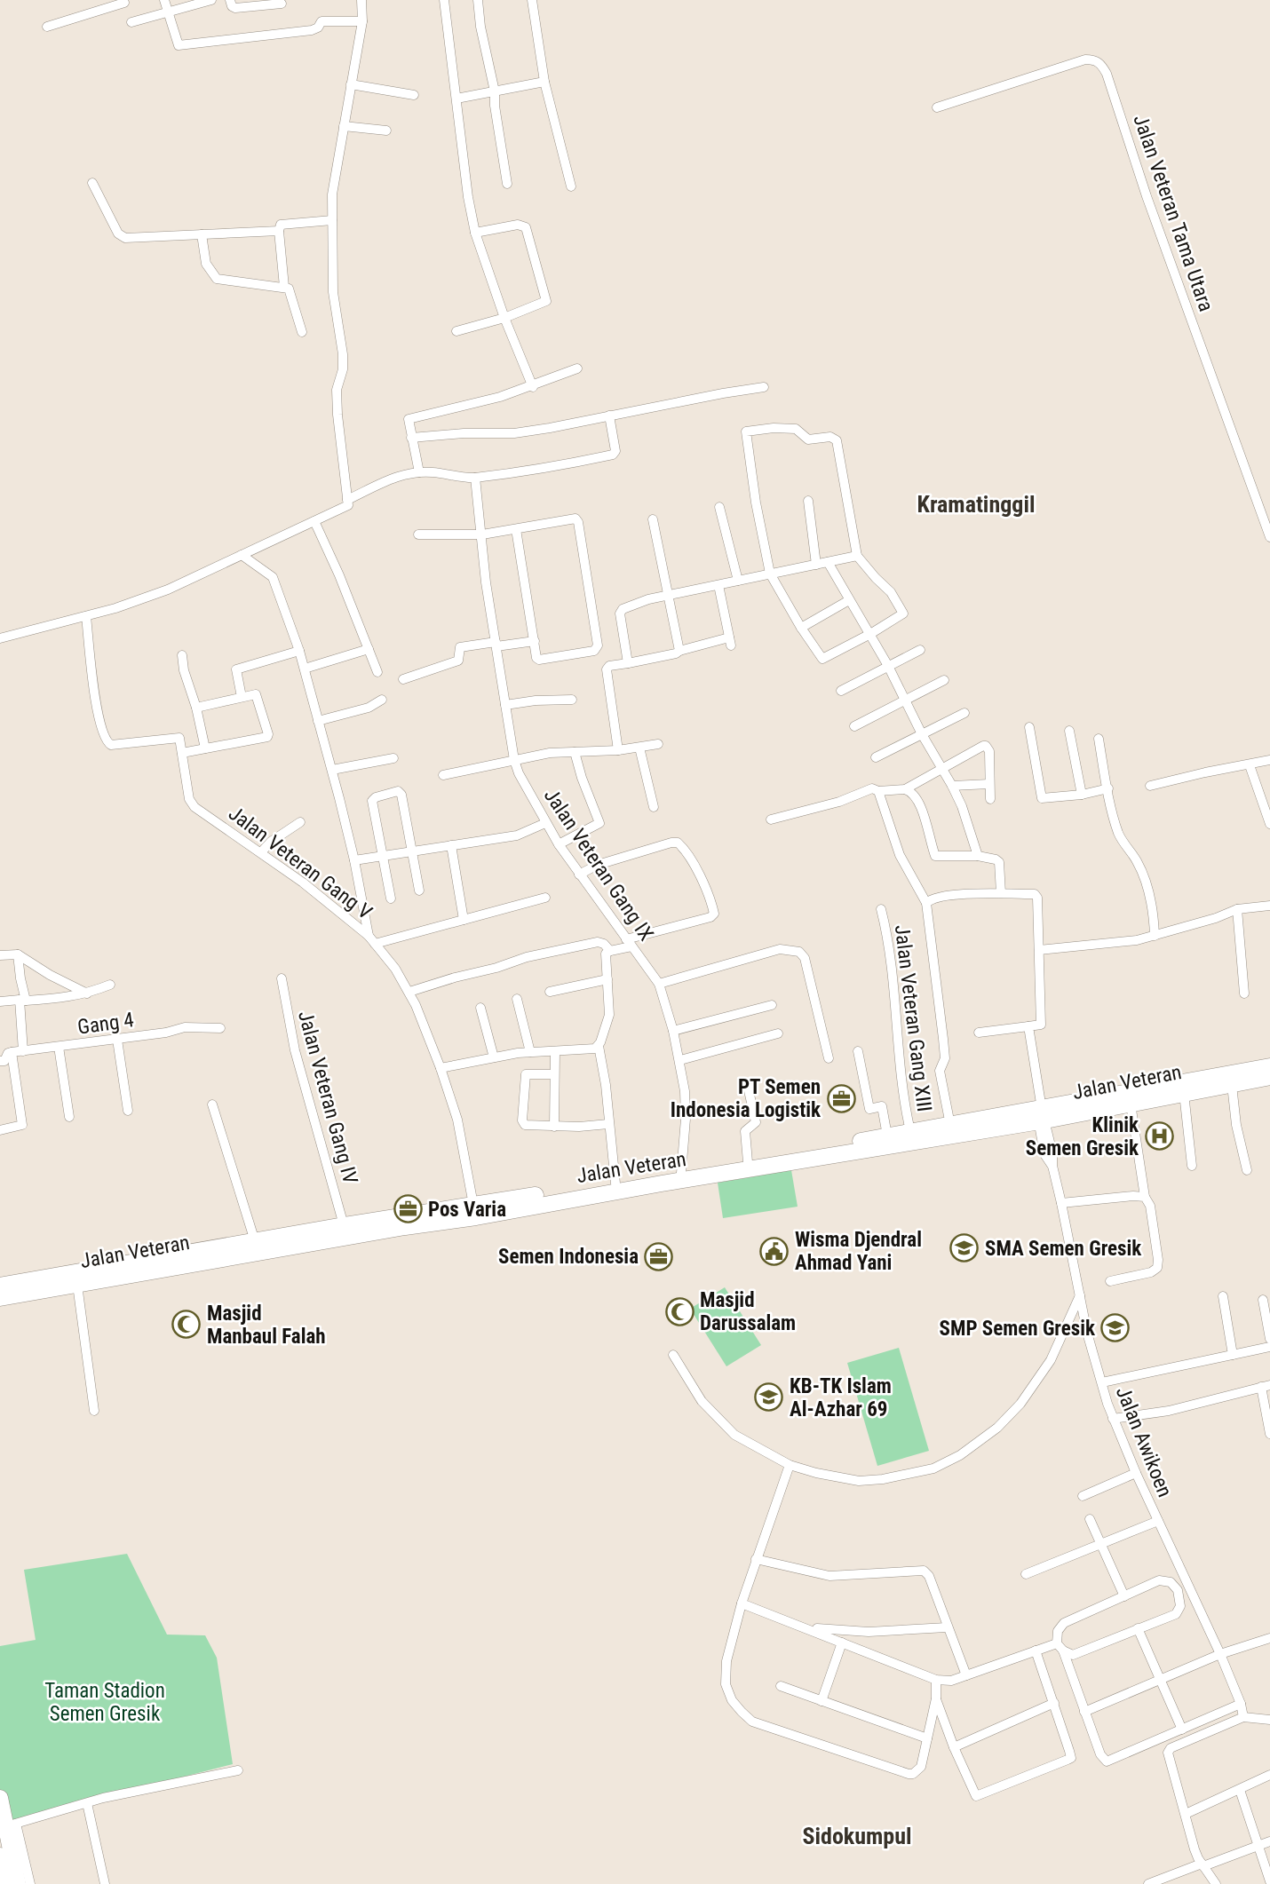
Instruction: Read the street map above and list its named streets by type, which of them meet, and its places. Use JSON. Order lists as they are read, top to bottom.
{
  "streets": {
    "highway": ["Jalan Veteran"],
    "street": [
      "Jalan Veteran Tama Utara",
      "Jalan Veteran Gang V",
      "Jalan Veteran Gang IX",
      "Jalan Veteran Gang XIII",
      "Gang 4",
      "Jalan Veteran Gang IV",
      "Jalan Awikoen"
    ]
  },
  "crossings": [
    ["Jalan Veteran Gang V", "Jalan Veteran"],
    ["Jalan Veteran Gang IX", "Jalan Veteran"],
    ["Jalan Veteran Gang XIII", "Jalan Veteran"],
    ["Jalan Veteran", "Jalan Veteran Gang IV"],
    ["Jalan Veteran", "Jalan Awikoen"]
  ],
  "districts": ["Kramatinggil", "Sidokumpul"],
  "parks": ["Taman Stadion Semen Gresik"],
  "places": {
    "office": ["PT Semen Indonesia Logistik", "Pos Varia", "Semen Indonesia"],
    "hospital": ["Klinik Semen Gresik"],
    "school or university": ["SMA Semen Gresik", "SMP Semen Gresik", "KB-TK Islam Al-Azhar 69"],
    "public building": ["Wisma Djendral Ahmad Yani"],
    "mosque": ["Masjid Darussalam", "Masjid Manbaul Falah"]
  }
}
